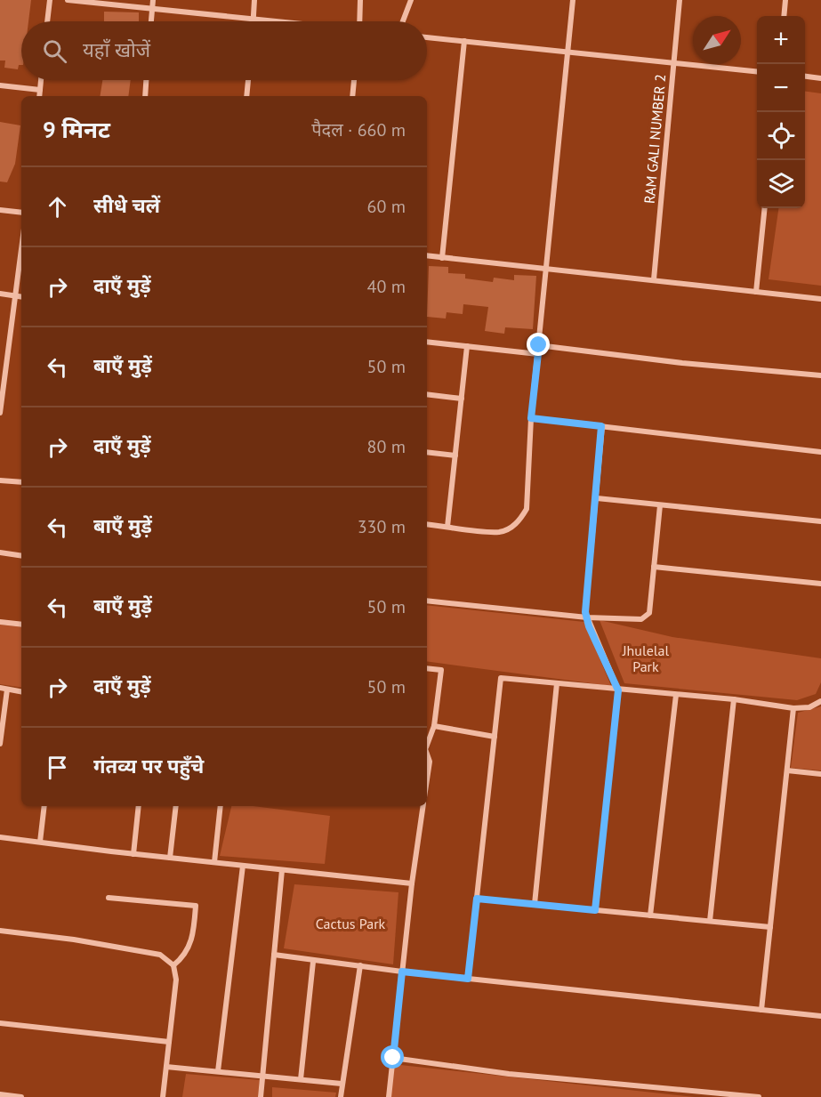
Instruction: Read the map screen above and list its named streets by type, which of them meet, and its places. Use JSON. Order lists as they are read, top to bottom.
{
  "streets": {
    "street": ["RAM GALI NUMBER 2"]
  },
  "parks": ["Jhulelal Park", "Cactus Park"],
  "north": "top right",
  "page": {
    "map_buttons": ["+", "−"],
    "search": "यहाँ खोजें",
    "heading": ["9 मिनट", "पैदल · 660 m"],
    "list": [
      ["सीधे चलें", "60 m"],
      ["दाएँ मुड़ें", "40 m"],
      ["बाएँ मुड़ें", "50 m"],
      ["दाएँ मुड़ें", "80 m"],
      ["बाएँ मुड़ें", "330 m"],
      ["बाएँ मुड़ें", "50 m"],
      ["दाएँ मुड़ें", "50 m"],
      "गंतव्य पर पहुँचे"
    ]
  }
}
